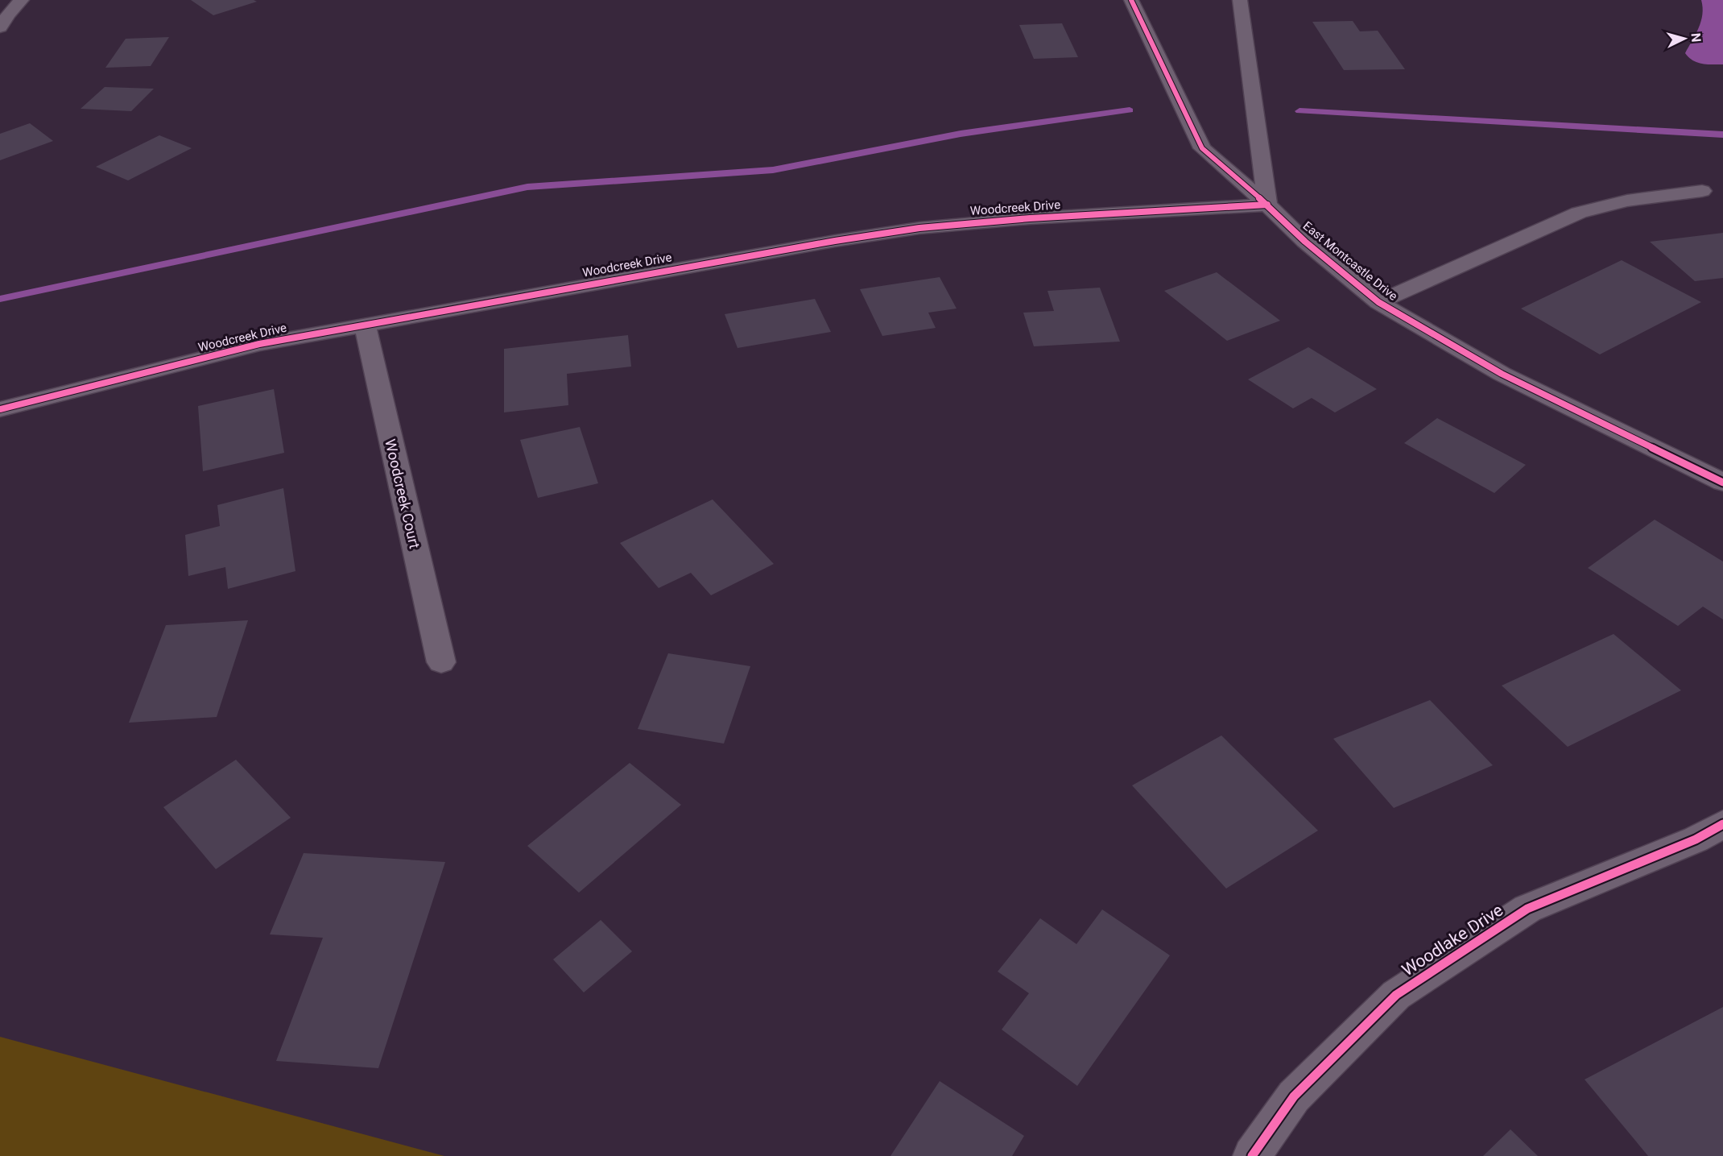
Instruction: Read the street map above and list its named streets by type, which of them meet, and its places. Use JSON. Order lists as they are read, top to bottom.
{
  "streets": {
    "street": [
      "Woodcreek Drive",
      "East Montcastle Drive",
      "Woodcreek Court",
      "Woodlake Drive"
    ]
  },
  "crossings": [
    ["Woodcreek Drive", "East Montcastle Drive"],
    ["Woodcreek Drive", "Woodcreek Court"]
  ],
  "north": "right"
}
